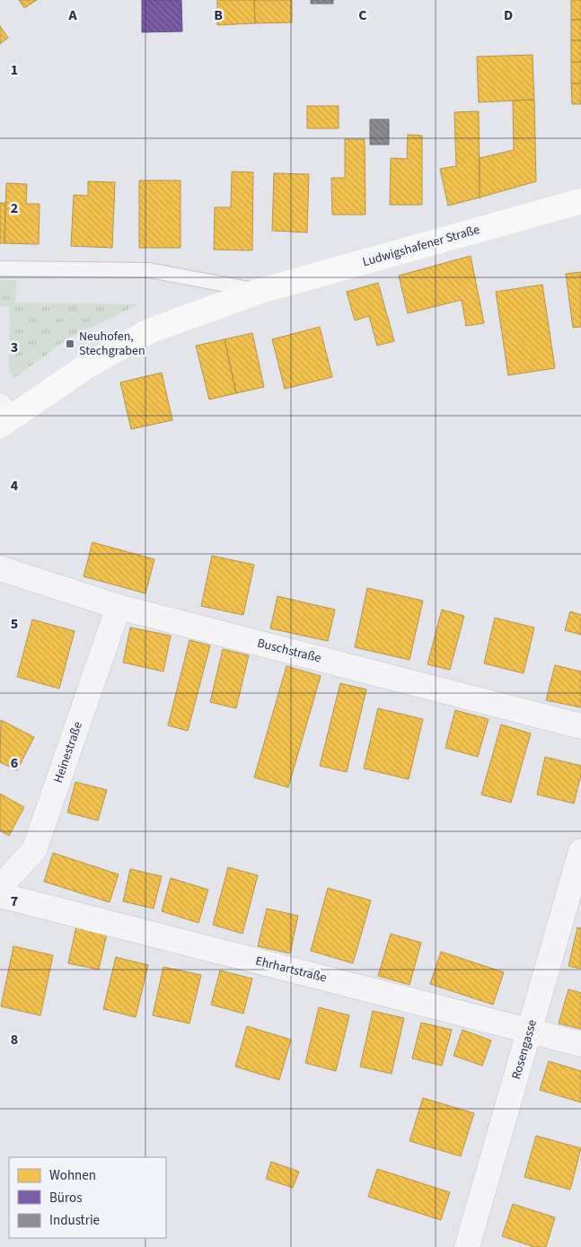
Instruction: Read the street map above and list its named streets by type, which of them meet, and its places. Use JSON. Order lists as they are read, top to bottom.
{
  "streets": {
    "main road": ["Ludwigshafener Straße"],
    "street": [
      "Buschstraße",
      "Heinestraße",
      "Ehrhartstraße",
      "Rosengasse"
    ]
  },
  "crossings": [
    ["Buschstraße", "Heinestraße"],
    ["Ehrhartstraße", "Rosengasse"]
  ],
  "places": {
    "transit": ["Neuhofen, Stechgraben"]
  },
  "legend": ["Wohnen", "Büros", "Industrie"],
  "grid": {
    "columns": [
      "A",
      "B",
      "C",
      "D"
    ],
    "rows": [
      "1",
      "2",
      "3",
      "4",
      "5",
      "6",
      "7",
      "8"
    ]
  }
}
